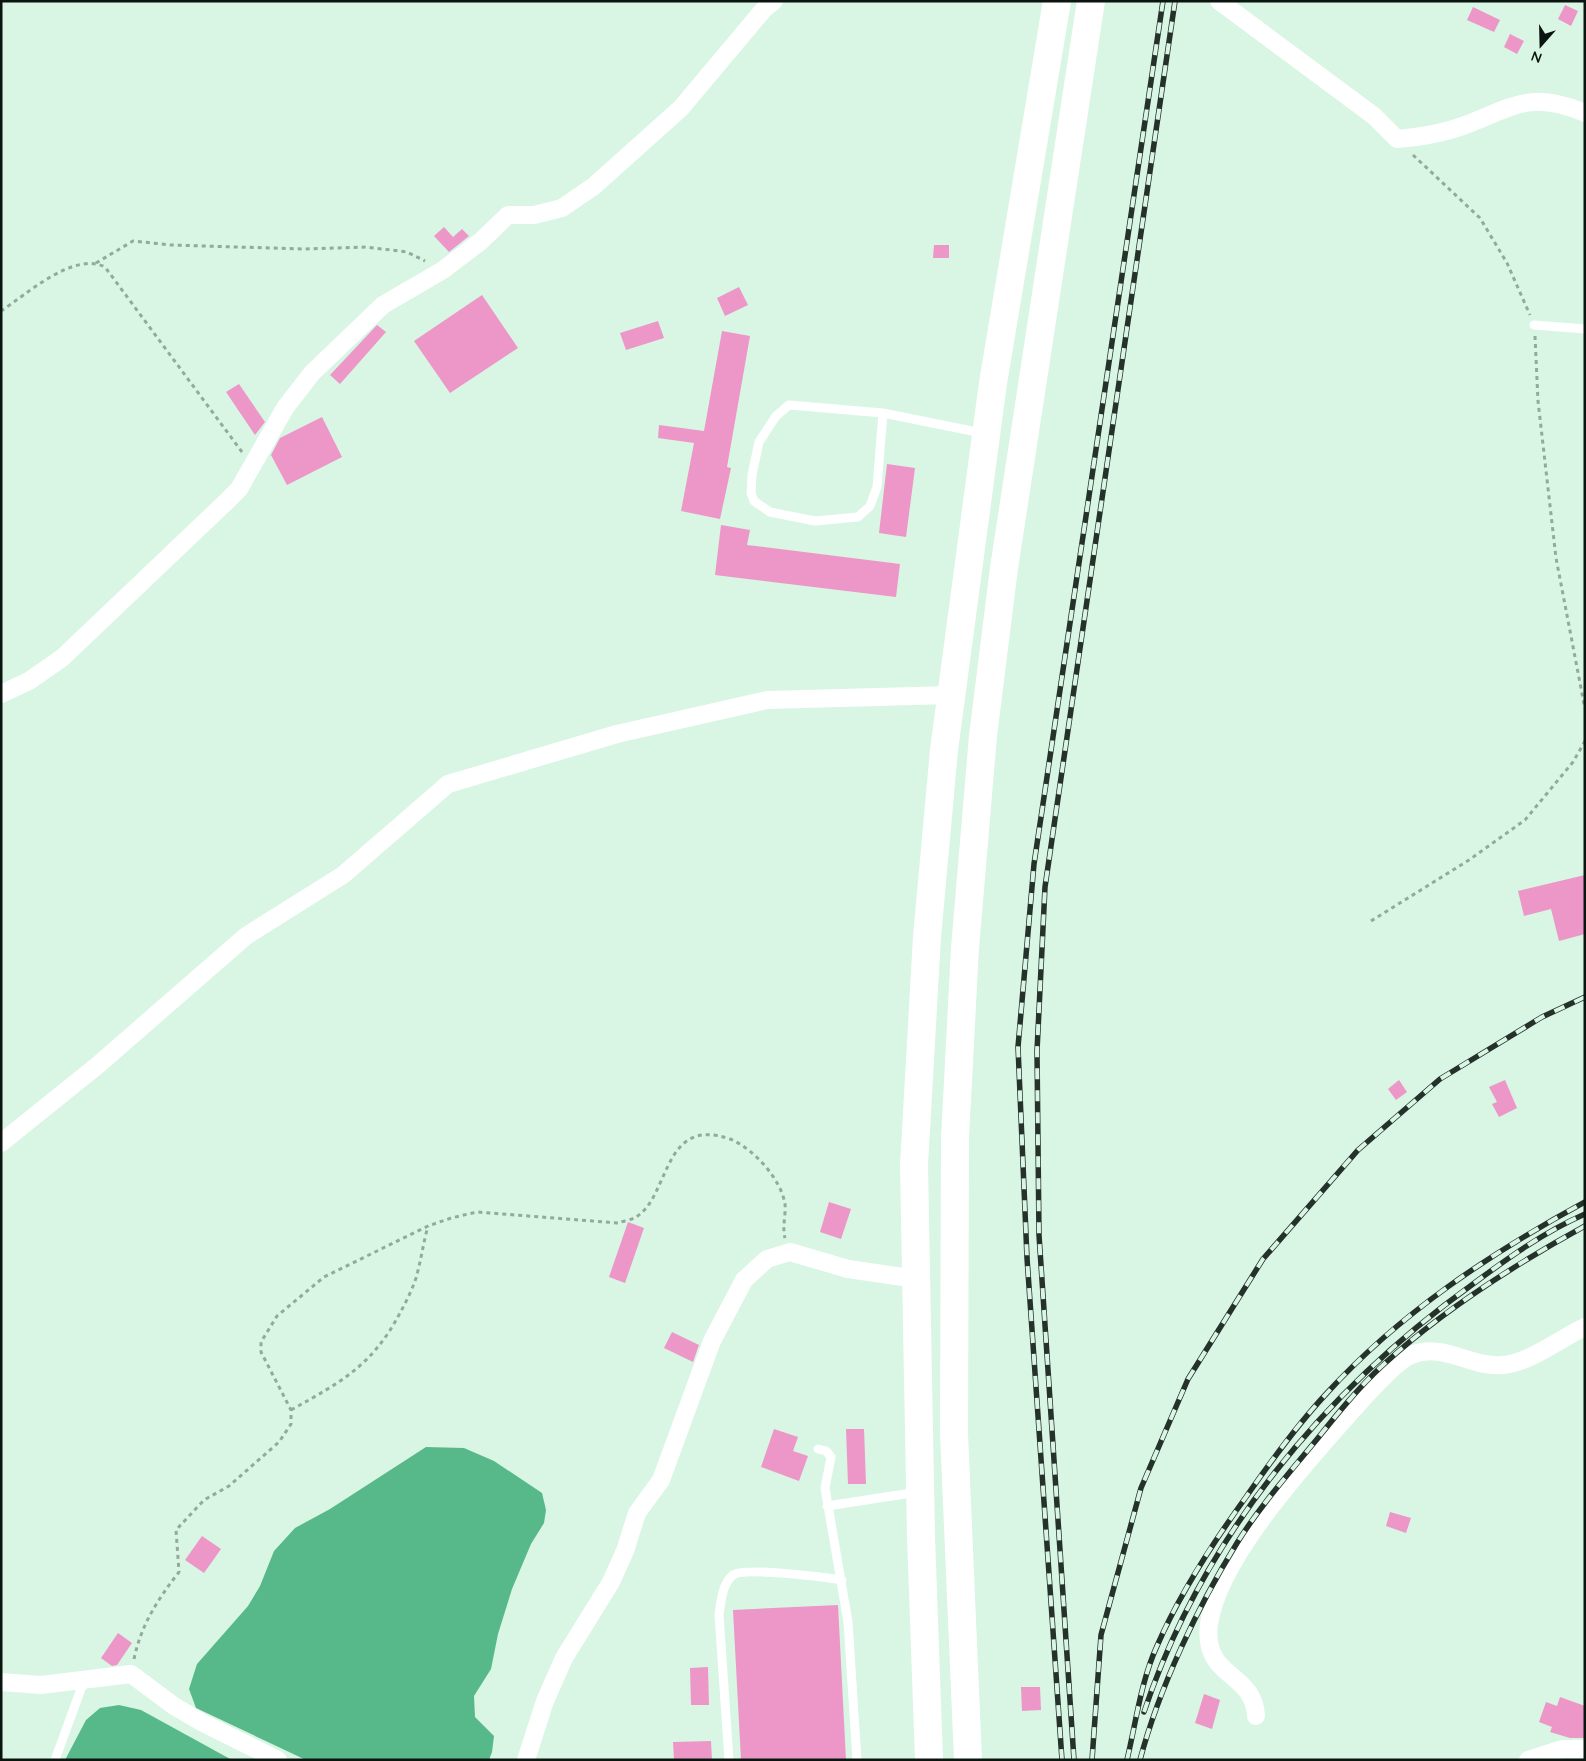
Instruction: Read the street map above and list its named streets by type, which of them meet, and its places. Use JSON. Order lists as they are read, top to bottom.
{
  "north": "bottom"
}
